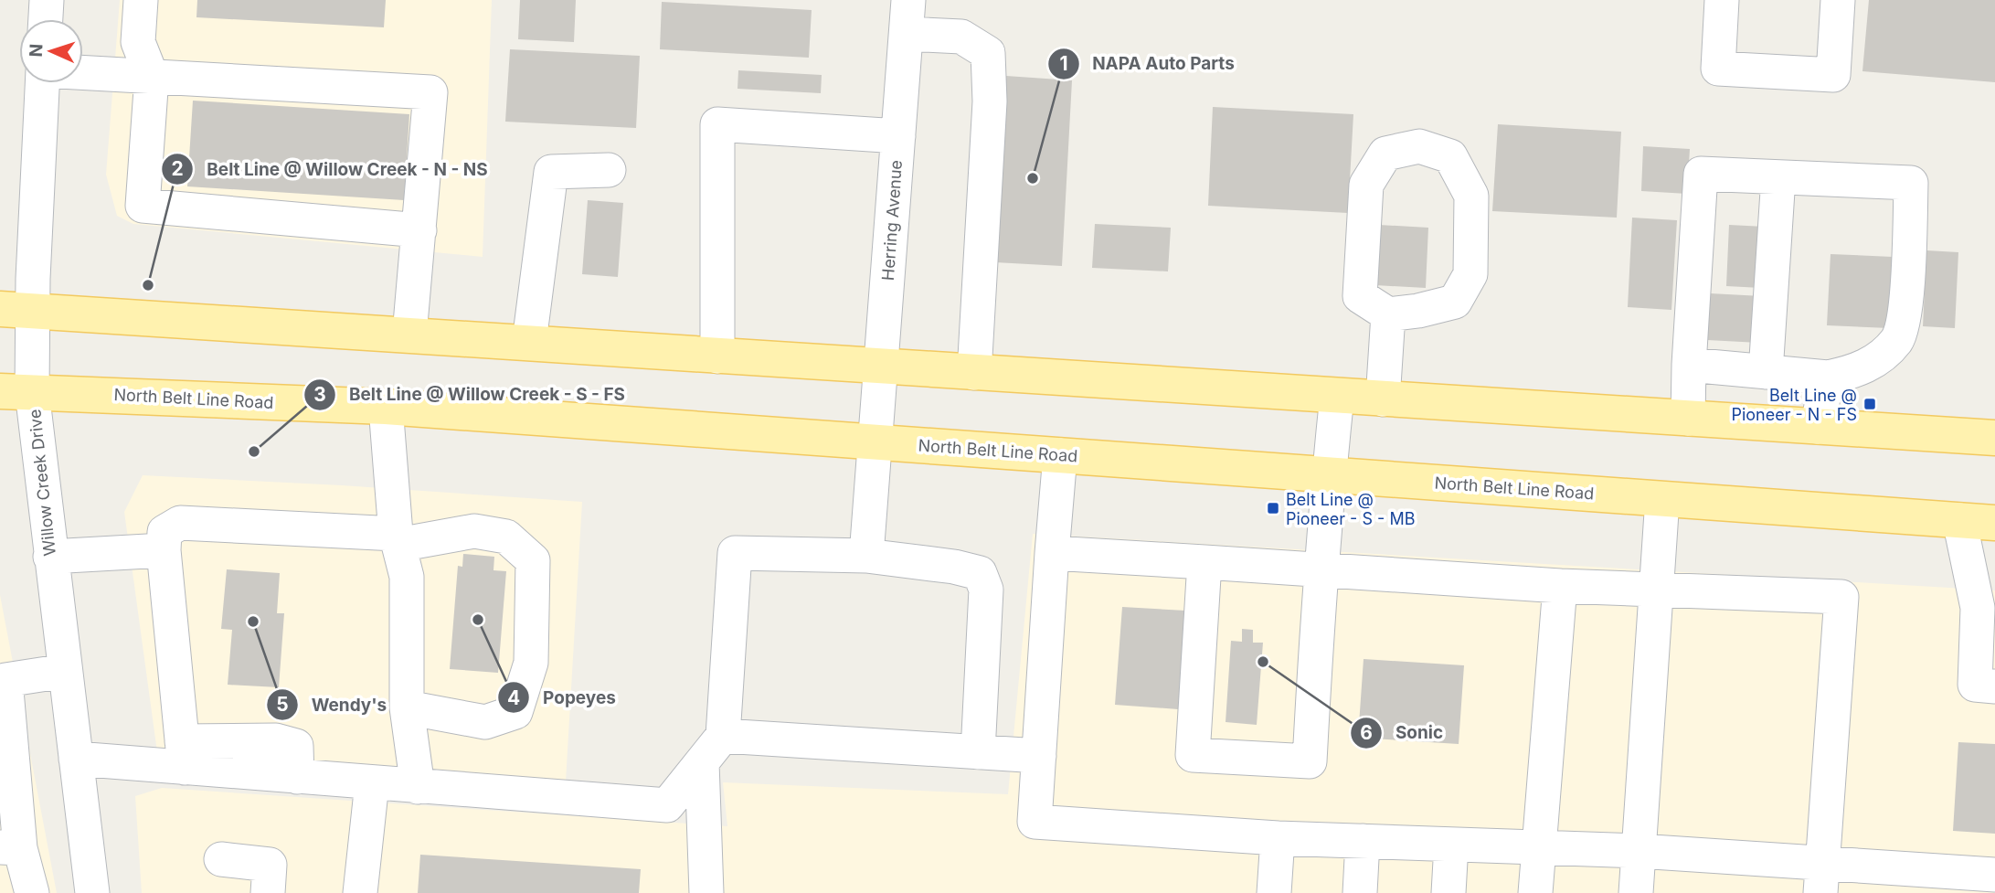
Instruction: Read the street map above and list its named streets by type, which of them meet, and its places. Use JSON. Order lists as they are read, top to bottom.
{
  "streets": {
    "main road": ["North Belt Line Road"],
    "street": ["Herring Avenue", "Willow Creek Drive"]
  },
  "crossings": [
    ["Herring Avenue", "North Belt Line Road"],
    ["North Belt Line Road", "Willow Creek Drive"]
  ],
  "places": {
    "other": [
      "NAPA Auto Parts",
      "Belt Line @ Willow Creek - N - NS",
      "Belt Line @ Willow Creek - S - FS",
      "Popeyes",
      "Wendy's",
      "Sonic"
    ],
    "transit": ["Belt Line @ Pioneer - N - FS", "Belt Line @ Pioneer - S - MB"]
  },
  "north": "left"
}
